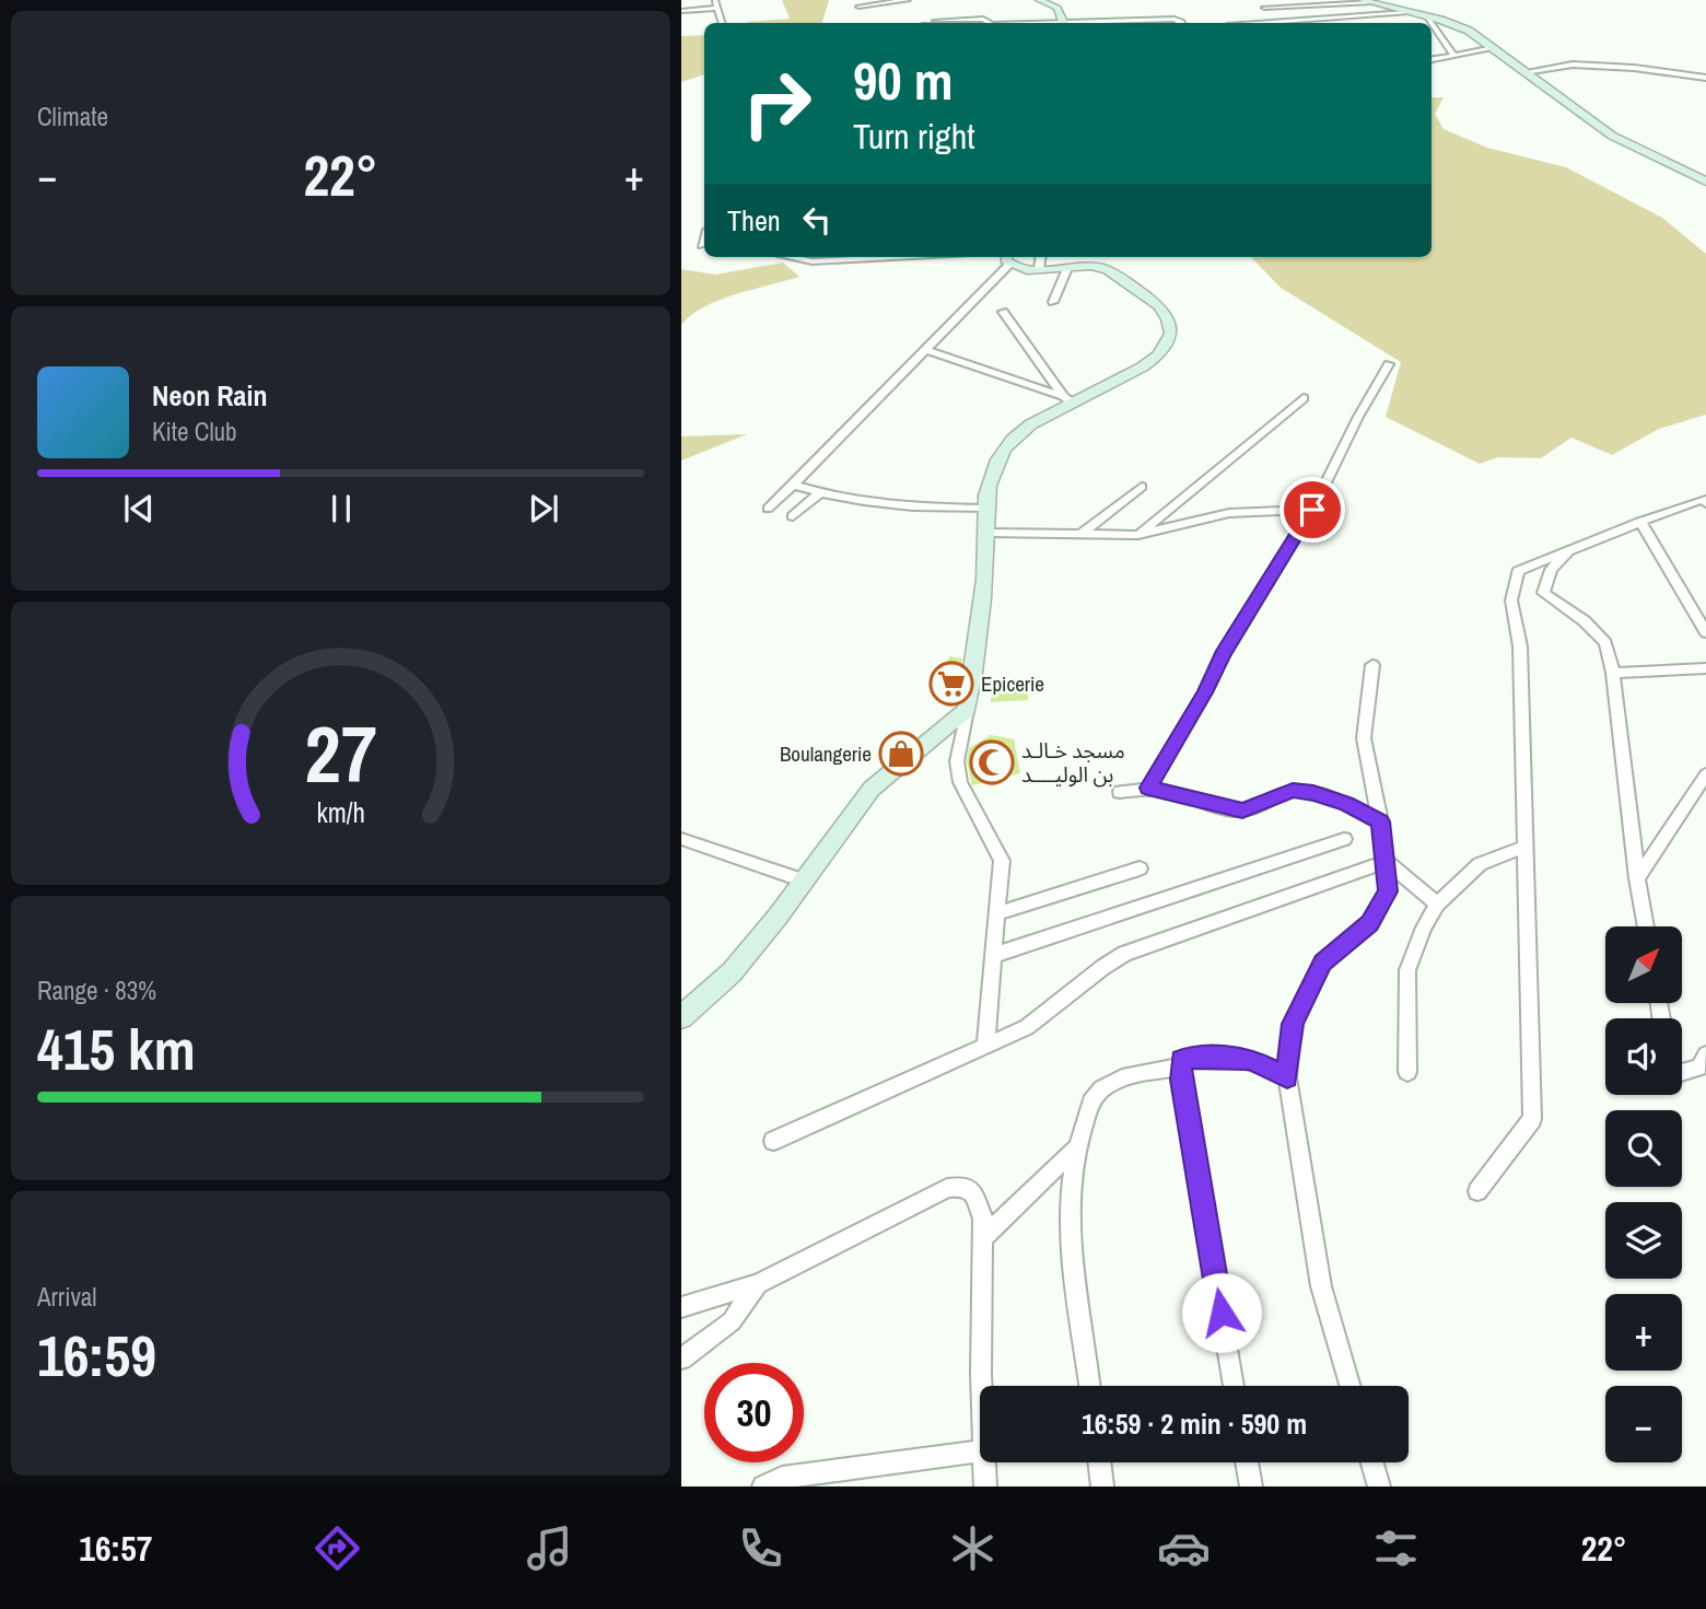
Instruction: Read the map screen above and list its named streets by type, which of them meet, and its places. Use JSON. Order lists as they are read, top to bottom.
{
  "places": {
    "supermarket": ["Epicerie"],
    "shop": ["Boulangerie"],
    "mosque": ["مسجد خـالـد بن الوليــــد"]
  },
  "north": "top right",
  "page": {
    "tile": [
      "Climate",
      ["Range · 83%", "415 km"],
      ["Arrival", "16:59"]
    ],
    "turn": ["90 m", "Turn right"],
    "heat": ["−", "22°", "+"],
    "then": "Then",
    "song": ["Neon Rain", "Kite Club"],
    "map_buttons": ["+", "−"],
    "limit": "30",
    "trip": "16:59 · 2 min · 590 m",
    "tabs": ["16:57", "22°"],
    "gauge": ["27", "km/h"]
  }
}
